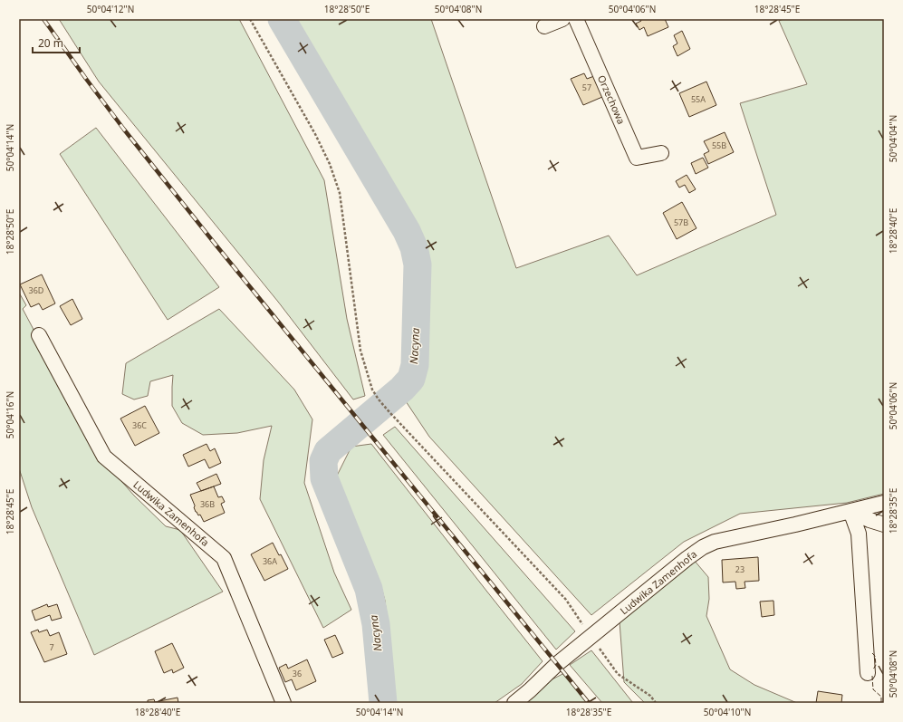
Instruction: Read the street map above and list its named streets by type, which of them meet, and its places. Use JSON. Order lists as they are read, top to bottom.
{
  "streets": {
    "street": ["Orzechowa", "Ludwika Zamenhofa"]
  },
  "water": ["Nacyna"],
  "house_numbers": [
    "57",
    "55A",
    "55B",
    "57B",
    "36D",
    "36C",
    "36B",
    "36A",
    "23",
    "7",
    "36"
  ],
  "scale_bar": "20 m",
  "coordinates": [
    "50°04'12\"N",
    "18°28'50\"E",
    "50°04'08\"N",
    "50°04'06\"N",
    "18°28'45\"E",
    "50°04'04\"N",
    "50°04'14\"N",
    "18°28'40\"E",
    "50°04'16\"N",
    "18°28'35\"E",
    "50°04'10\"N"
  ]
}
